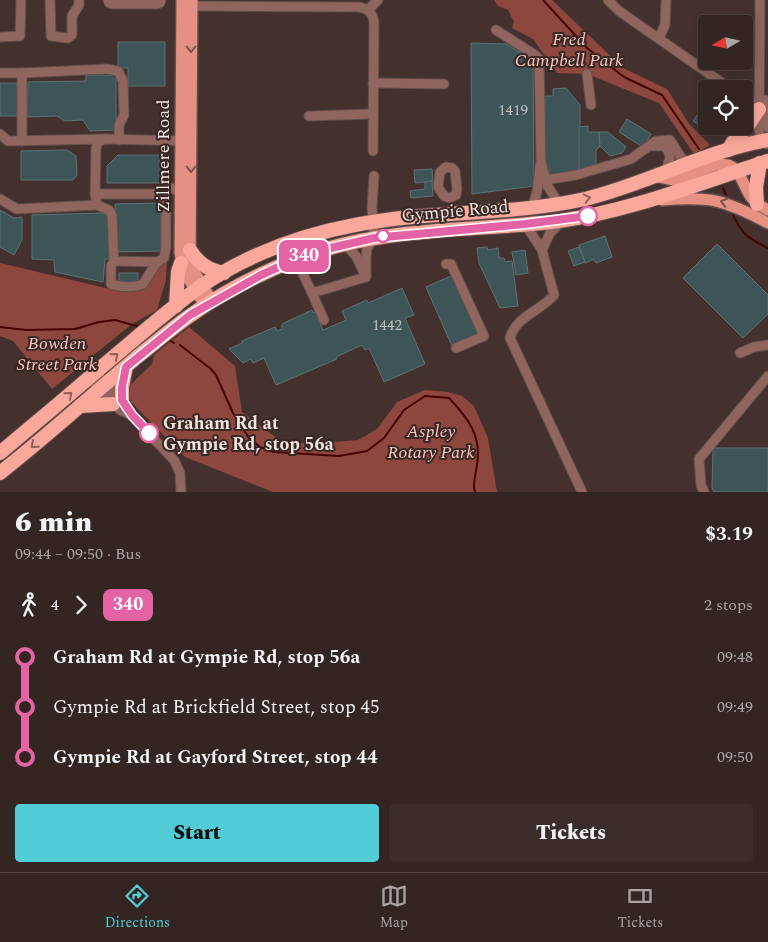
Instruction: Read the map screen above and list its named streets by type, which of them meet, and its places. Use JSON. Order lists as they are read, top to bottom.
{
  "streets": {
    "highway": ["Gympie Road"],
    "main road": ["Zillmere Road"]
  },
  "crossings": [
    ["Zillmere Road", "Gympie Road"]
  ],
  "parks": ["Fred Campbell Park", "Bowden Street Park", "Aspley Rotary Park"],
  "places": ["Graham Rd at Gympie Rd, stop 56a"],
  "lines": ["bus line 340"],
  "house_numbers": ["1419", "1442"],
  "north": "left",
  "page": {
    "on_map": "340",
    "heading": ["6 min", "09:44 – 09:50 · Bus", "$3.19"],
    "legs": ["4", "340", "2 stops"],
    "list": [
      {
        "name": "Graham Rd at Gympie Rd, stop 56a",
        "value": "09:48"
      },
      {
        "name": "Gympie Rd at Brickfield Street, stop 45",
        "value": "09:49"
      },
      {
        "name": "Gympie Rd at Gayford Street, stop 44",
        "value": "09:50"
      }
    ],
    "buttons": ["Start", "Tickets"],
    "tabs": ["Directions", "Map", "Tickets"]
  }
}
